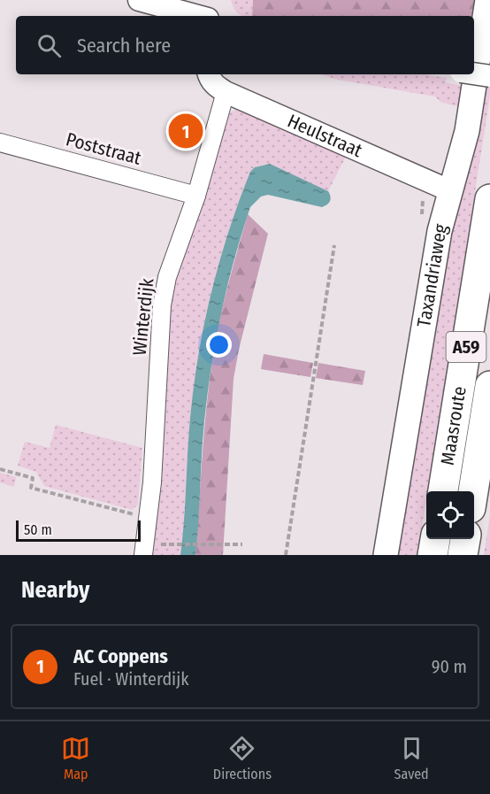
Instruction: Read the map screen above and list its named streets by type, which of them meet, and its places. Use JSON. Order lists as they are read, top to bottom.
{
  "streets": {
    "highway": ["A59", "Maasroute"],
    "main road": ["Taxandriaweg"],
    "street": ["Heulstraat", "Poststraat", "Winterdijk"]
  },
  "crossings": [
    ["Heulstraat", "Taxandriaweg"],
    ["Heulstraat", "Winterdijk"],
    ["Poststraat", "Winterdijk"]
  ],
  "scale_bar": "50 m",
  "page": {
    "search": "Search here",
    "pins": "1",
    "scale": "50 m",
    "heading": "Nearby",
    "list": [
      {
        "mark": "1",
        "name": "AC Coppens",
        "note": "Fuel · Winterdijk",
        "value": "90 m"
      }
    ],
    "nav": ["Map", "Directions", "Saved"]
  }
}
